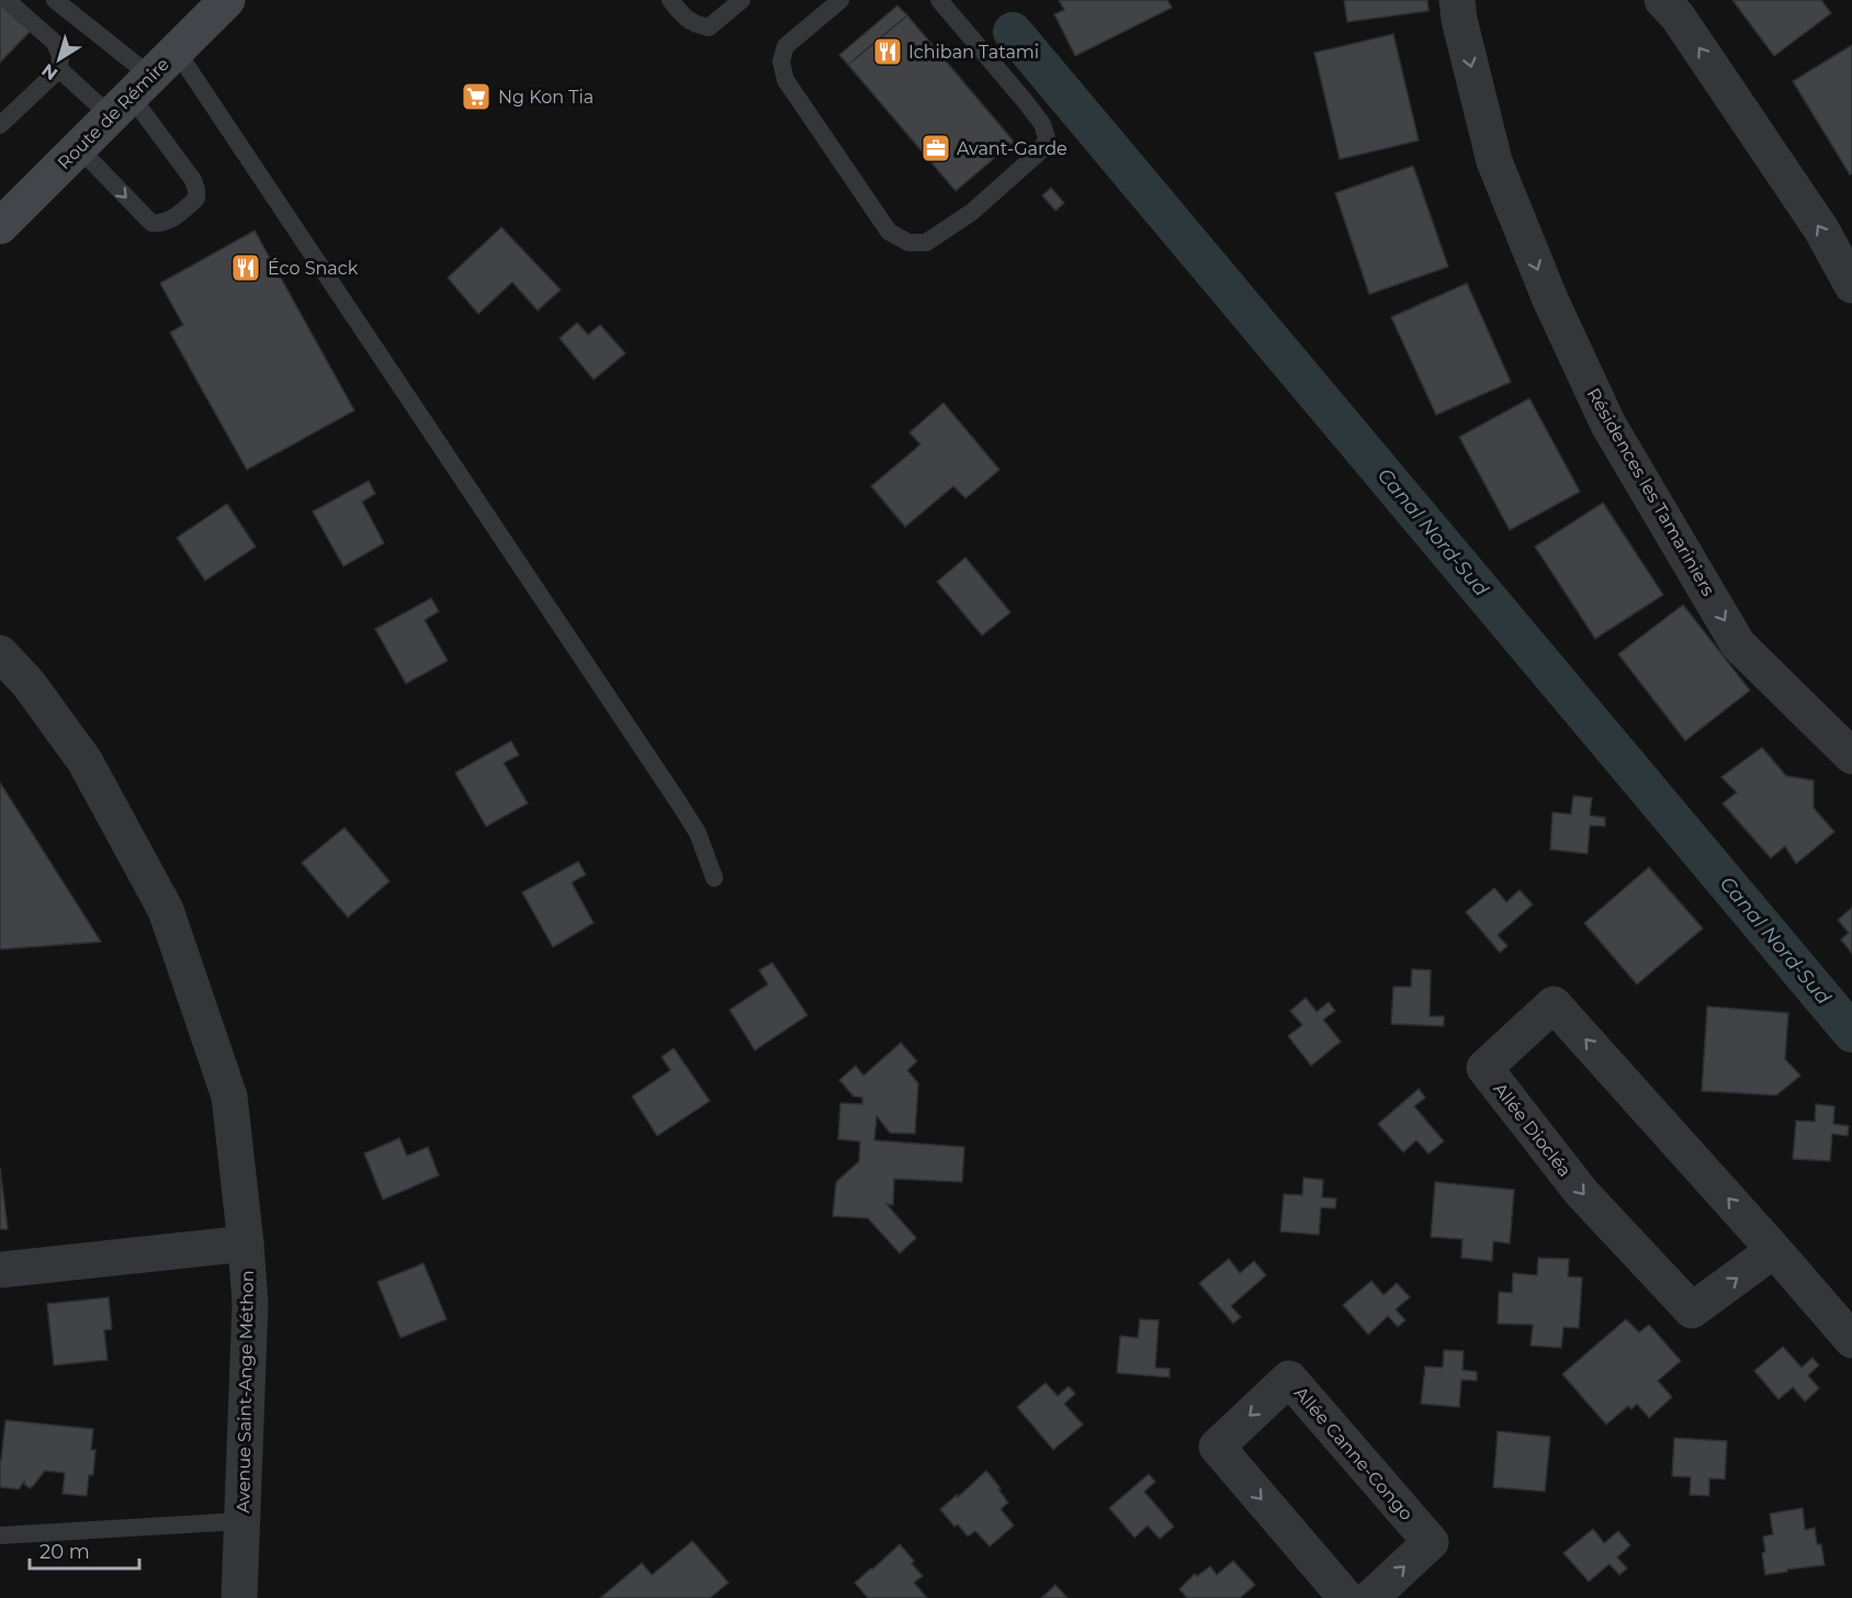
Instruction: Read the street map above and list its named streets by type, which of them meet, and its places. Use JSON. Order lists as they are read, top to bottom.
{
  "streets": {
    "main road": ["Route de Rémire"],
    "street": [
      "Résidences les Tamariniers",
      "Allée Diocléa",
      "Avenue Saint-Ange Méthon",
      "Allée Canne-Congo"
    ]
  },
  "water": ["Canal Nord-Sud"],
  "places": {
    "restaurant": ["Ichiban Tatami", "Éco Snack"],
    "supermarket": ["Ng Kon Tia"],
    "office": ["Avant-Garde"]
  },
  "scale_bar": "20 m",
  "north": "bottom left"
}
